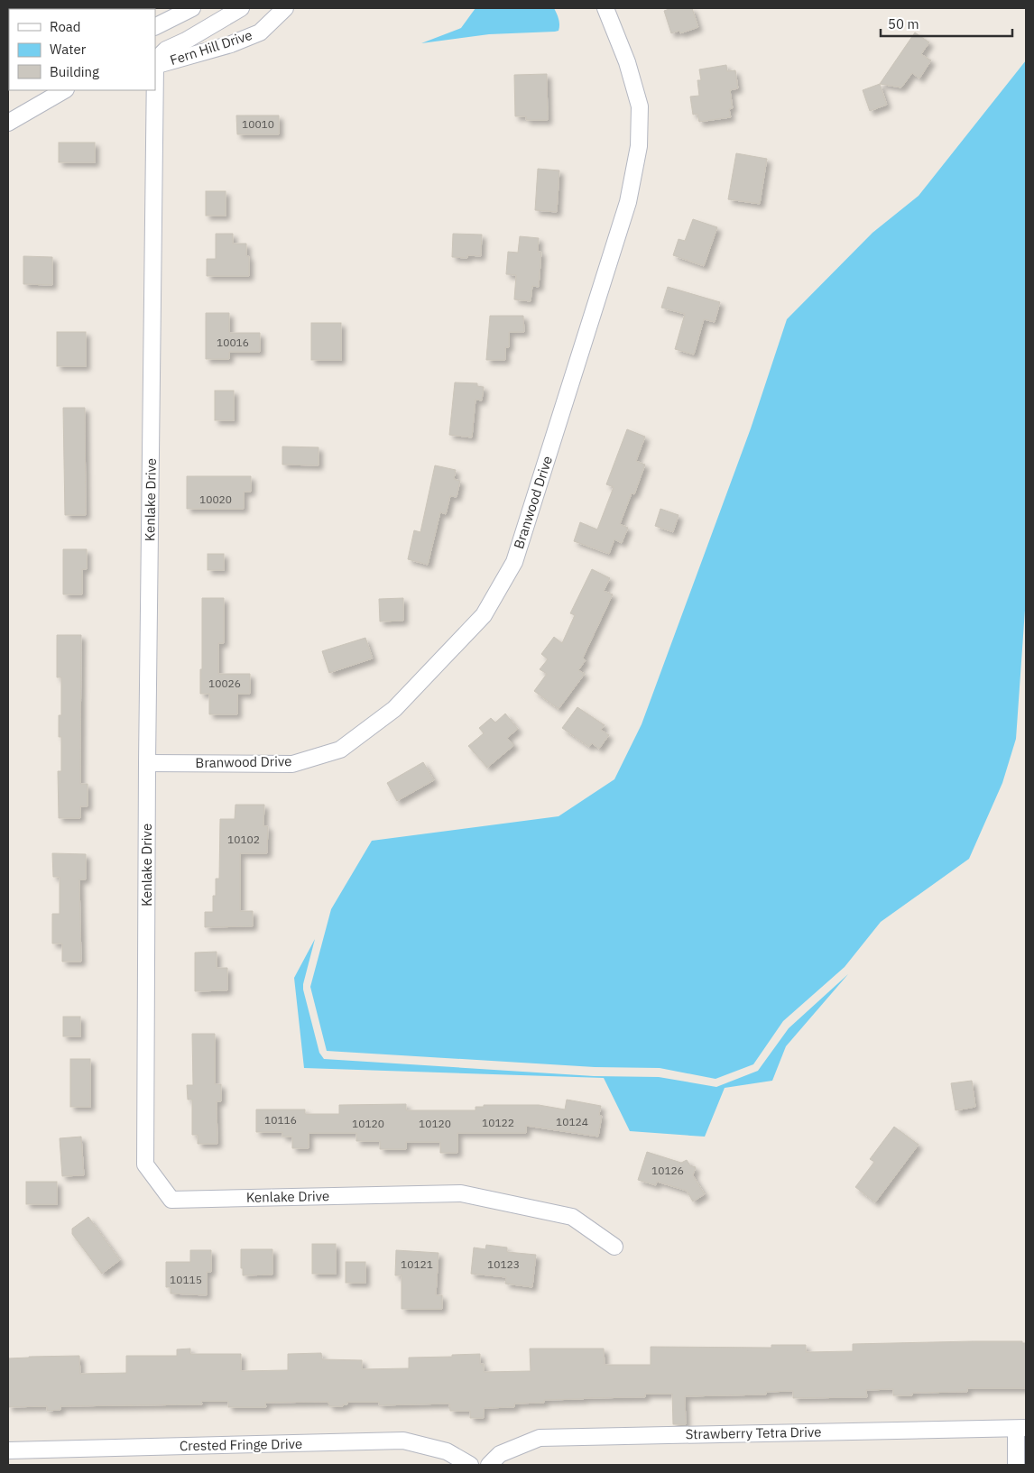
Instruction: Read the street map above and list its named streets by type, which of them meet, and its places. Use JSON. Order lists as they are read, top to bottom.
{
  "streets": {
    "street": [
      "Fern Hill Drive",
      "Kenlake Drive",
      "Branwood Drive",
      "Strawberry Tetra Drive",
      "Crested Fringe Drive"
    ]
  },
  "crossings": [
    ["Kenlake Drive", "Branwood Drive"]
  ],
  "house_numbers": [
    "10010",
    "10016",
    "10020",
    "10026",
    "10102",
    "10116",
    "10124",
    "10122",
    "10120",
    "10120",
    "10126",
    "10121",
    "10123",
    "10115"
  ],
  "legend": ["Road", "Water", "Building"],
  "scale_bar": "50 m"
}
